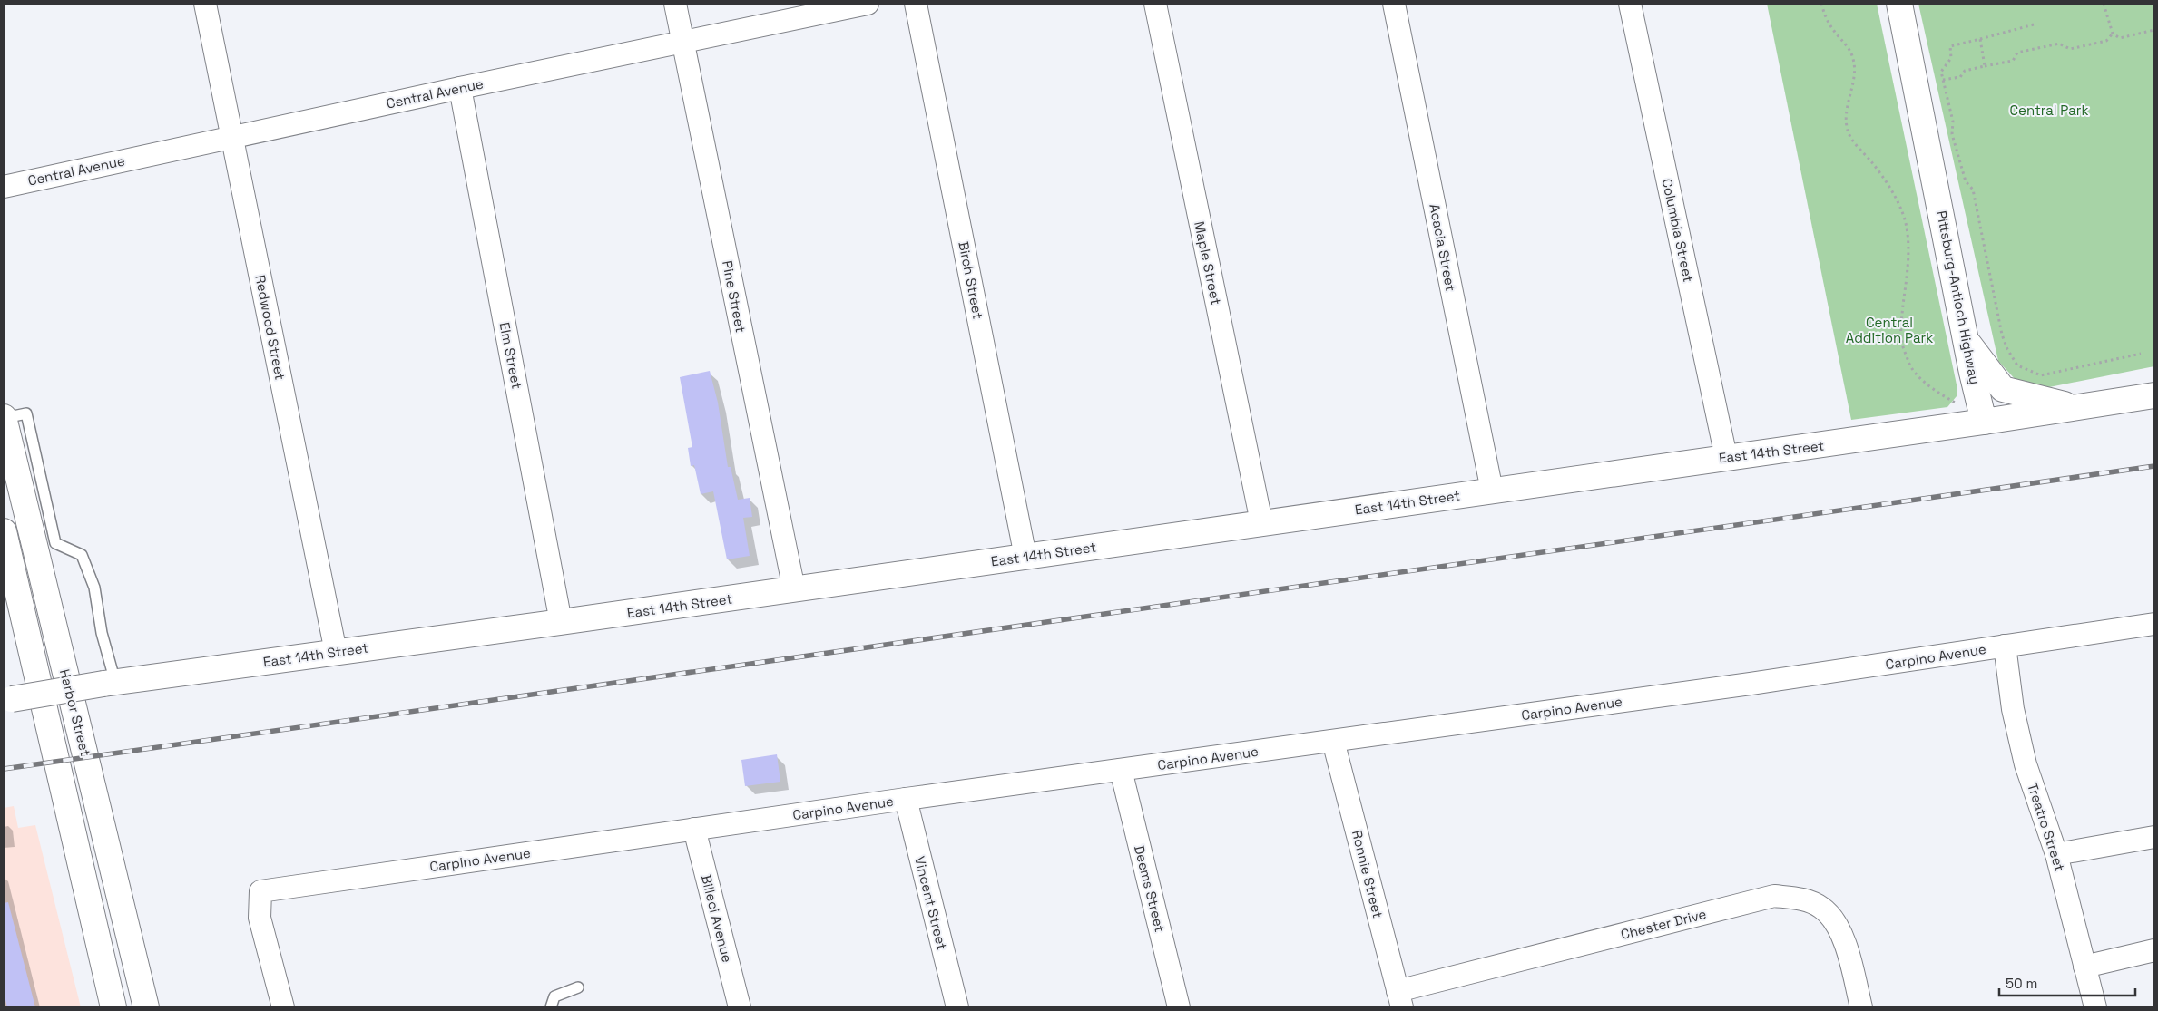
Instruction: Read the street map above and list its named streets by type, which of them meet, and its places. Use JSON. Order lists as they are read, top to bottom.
{
  "streets": {
    "street": [
      "Central Avenue",
      "Columbia Street",
      "Acacia Street",
      "Maple Street",
      "Birch Street",
      "Pine Street",
      "Pittsburg-Antioch Highway",
      "Redwood Street",
      "Elm Street",
      "East 14th Street",
      "Carpino Avenue",
      "Harbor Street",
      "Treatro Street",
      "Ronnie Street",
      "Deems Street",
      "Vincent Street",
      "Billeci Avenue",
      "Chester Drive"
    ]
  },
  "crossings": [
    ["Central Avenue", "Pine Street"],
    ["Central Avenue", "Redwood Street"],
    ["Central Avenue", "Elm Street"],
    ["Columbia Street", "East 14th Street"],
    ["Acacia Street", "East 14th Street"],
    ["Maple Street", "East 14th Street"],
    ["Birch Street", "East 14th Street"],
    ["Pine Street", "East 14th Street"],
    ["Pittsburg-Antioch Highway", "East 14th Street"],
    ["Redwood Street", "East 14th Street"],
    ["Elm Street", "East 14th Street"],
    ["Carpino Avenue", "Treatro Street"],
    ["Carpino Avenue", "Ronnie Street"],
    ["Carpino Avenue", "Deems Street"],
    ["Carpino Avenue", "Vincent Street"],
    ["Carpino Avenue", "Billeci Avenue"],
    ["Ronnie Street", "Chester Drive"]
  ],
  "parks": ["Central Park", "Central Addition Park"],
  "scale_bar": "50 m"
}
